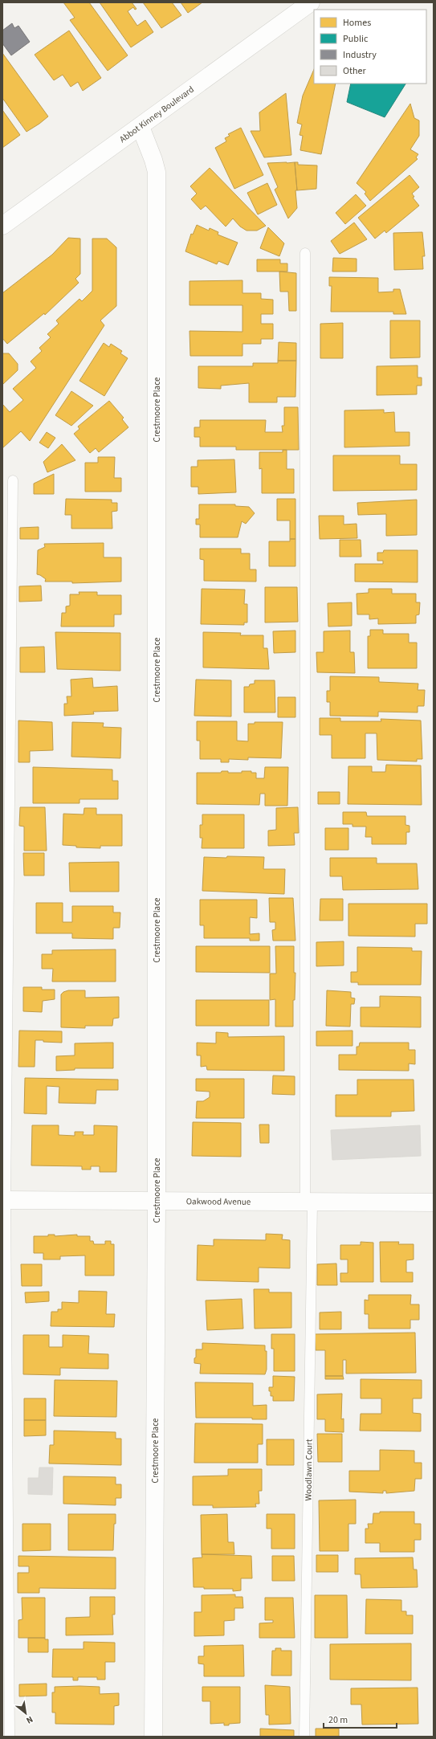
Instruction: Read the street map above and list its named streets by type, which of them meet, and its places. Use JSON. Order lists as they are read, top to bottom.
{
  "streets": {
    "street": ["Abbot Kinney Boulevard", "Crestmoore Place", "Oakwood Avenue"],
    "lane": ["Woodlawn Court"]
  },
  "crossings": [
    ["Abbot Kinney Boulevard", "Crestmoore Place"],
    ["Crestmoore Place", "Oakwood Avenue"],
    ["Oakwood Avenue", "Woodlawn Court"]
  ],
  "legend": [
    "Homes",
    "Public",
    "Industry",
    "Other"
  ],
  "scale_bar": "20 m",
  "north": "bottom right"
}
